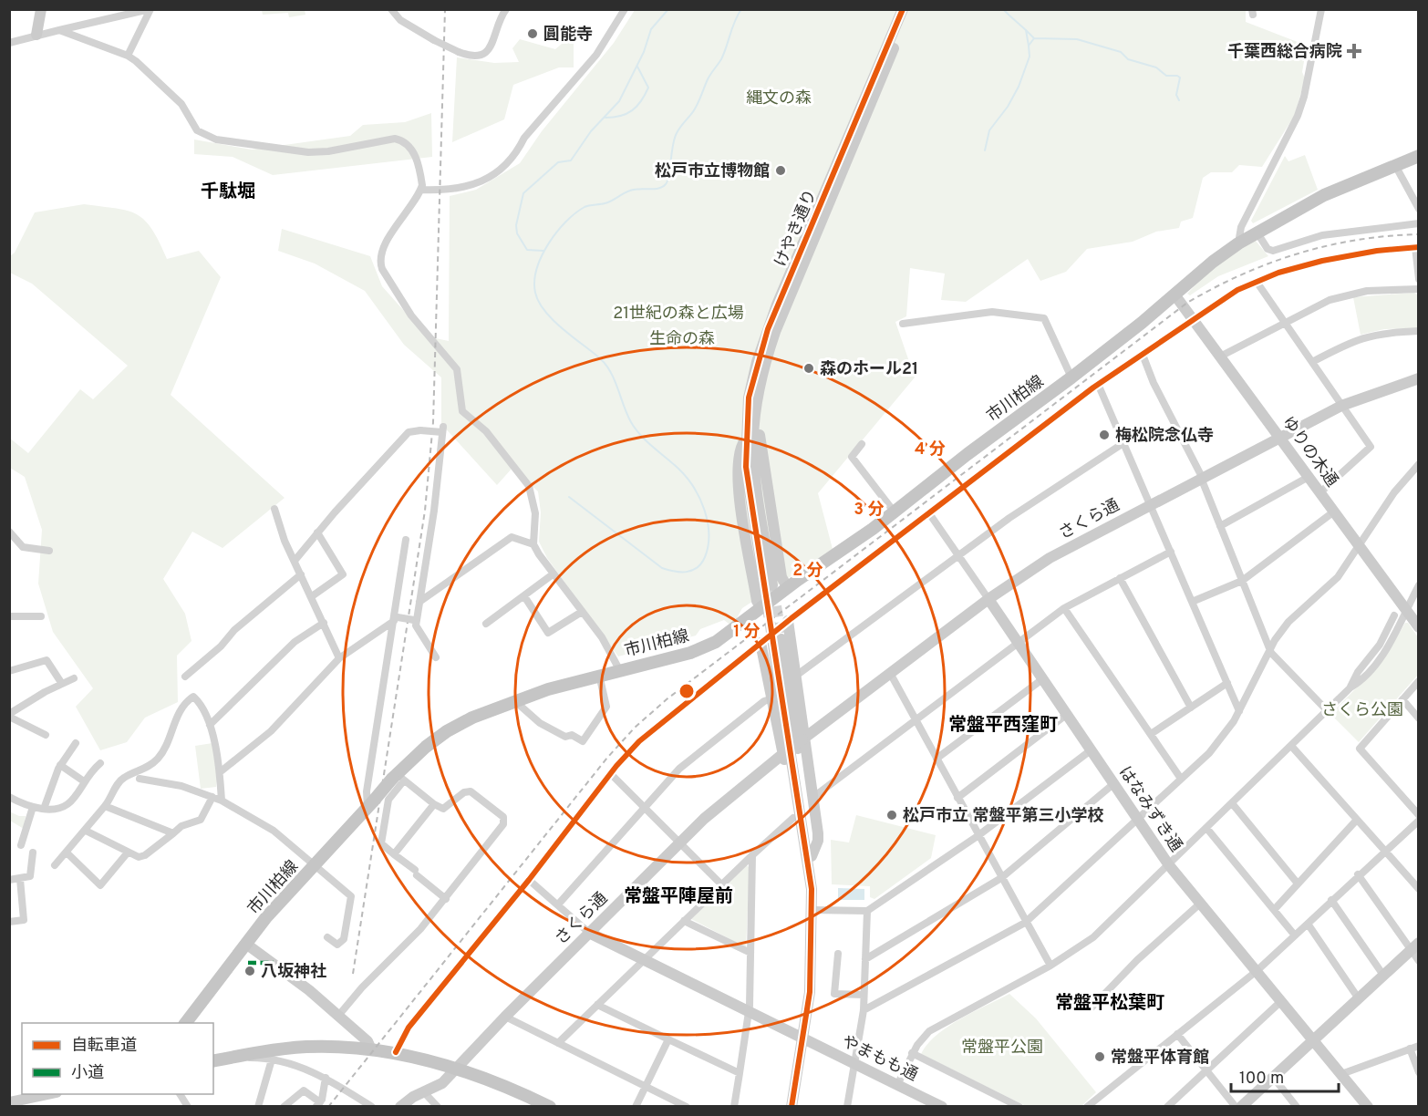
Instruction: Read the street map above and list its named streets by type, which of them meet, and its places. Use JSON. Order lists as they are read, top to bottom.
{
  "streets": {
    "main road": ["市川柏線"],
    "street": [
      "けやき通り",
      "ゆりの木通",
      "さくら通",
      "はなみずき通",
      "やまもも通"
    ]
  },
  "crossings": [
    ["市川柏線", "ゆりの木通"],
    ["ゆりの木通", "さくら通"],
    ["さくら通", "はなみずき通"],
    ["さくら通", "やまもも通"]
  ],
  "districts": [
    "千駄堀",
    "常盤平西窪町",
    "常盤平陣屋前",
    "常盤平松葉町"
  ],
  "parks": [
    "縄文の森",
    "21世紀の森と広場",
    "生命の森",
    "さくら公園",
    "常盤平公園"
  ],
  "places": {
    "other": [
      "圓能寺",
      "松戸市立博物館",
      "森のホール21",
      "梅松院念仏寺",
      "松戸市立 常盤平第三小学校",
      "八坂神社",
      "常盤平体育館"
    ],
    "health": ["千葉西総合病院"]
  },
  "legend": ["自転車道", "小道"],
  "scale_bar": "100 m",
  "rings": [
    "4 分",
    "3 分",
    "2 分",
    "1 分"
  ]
}
